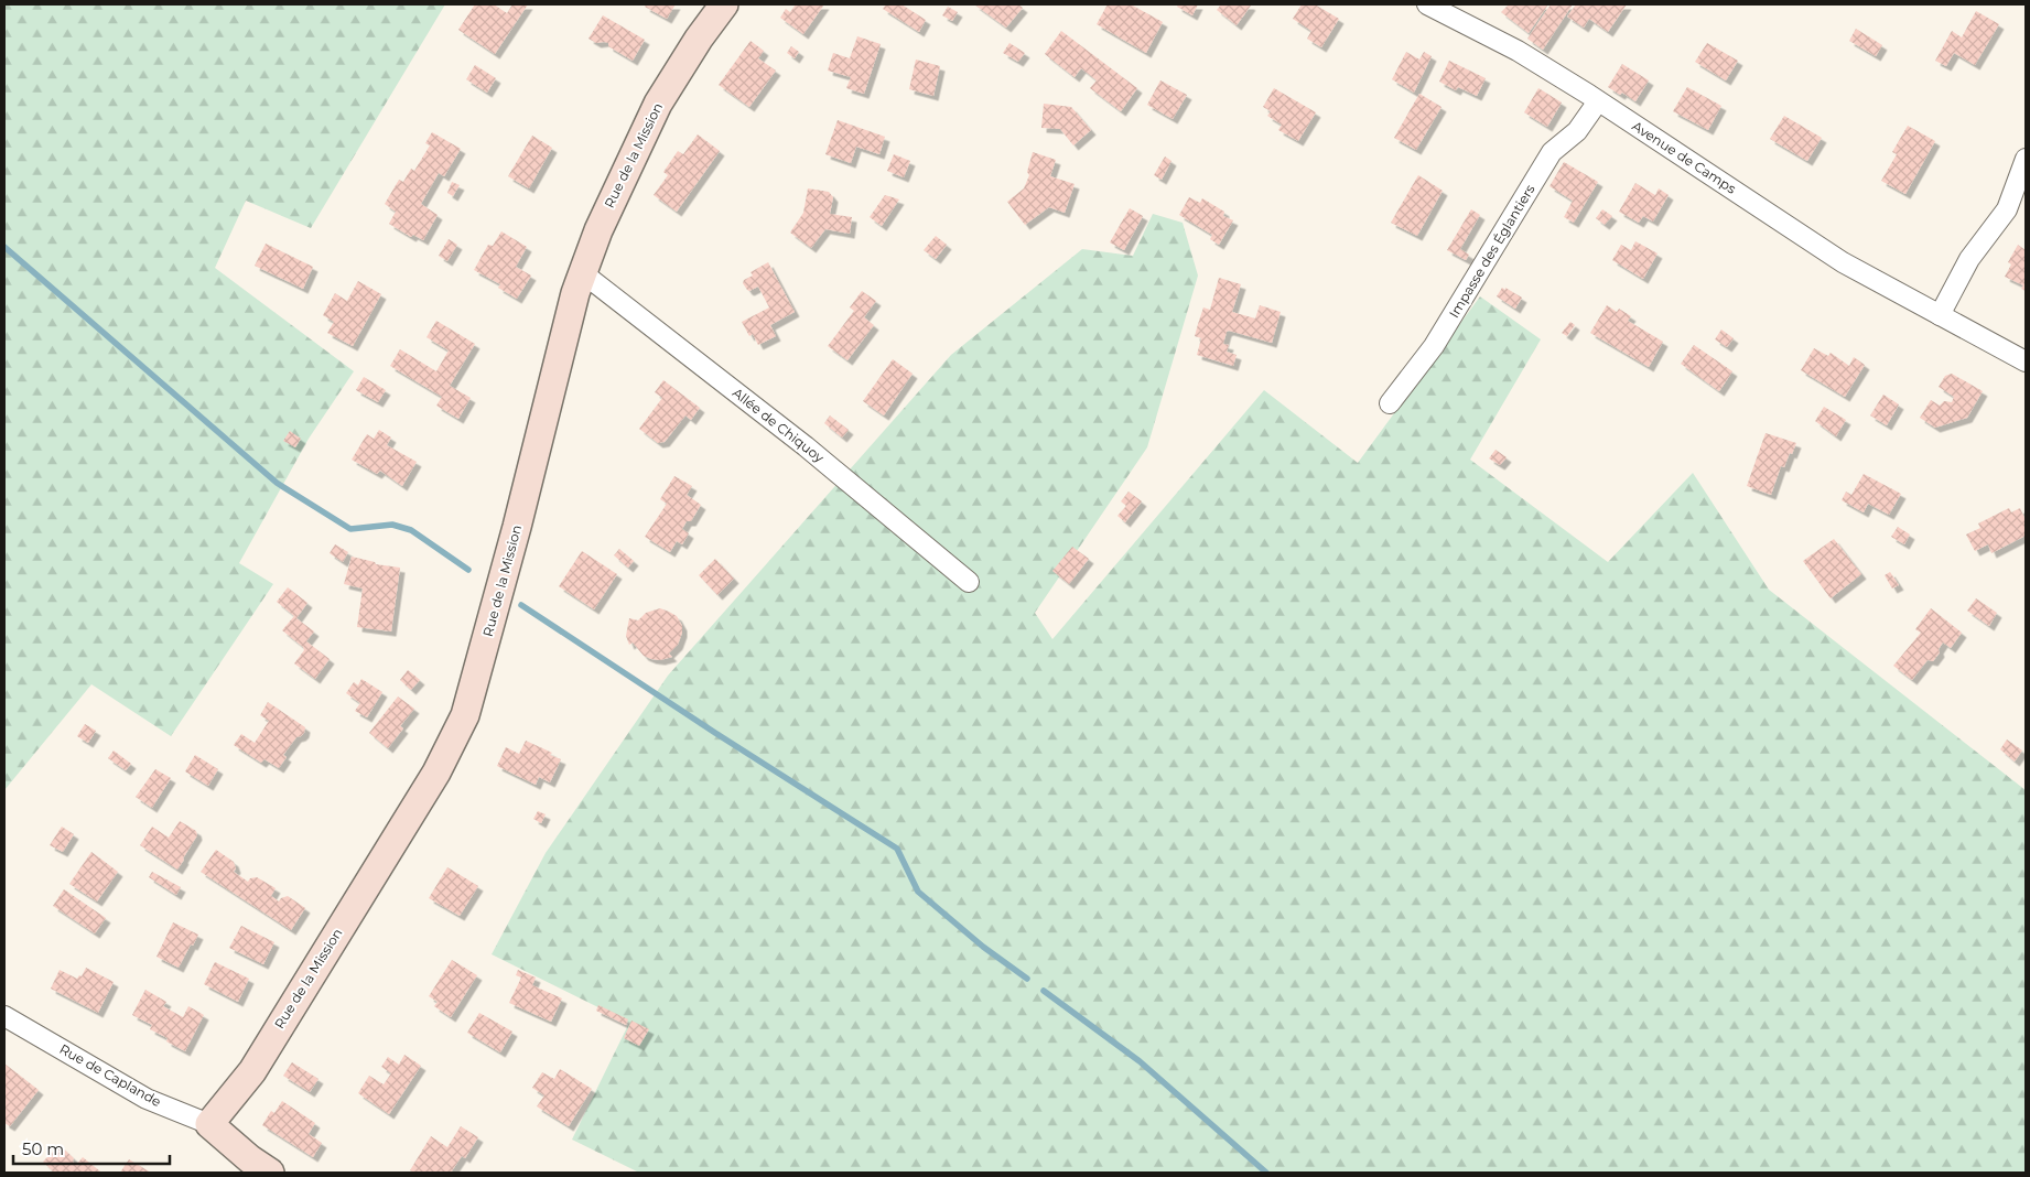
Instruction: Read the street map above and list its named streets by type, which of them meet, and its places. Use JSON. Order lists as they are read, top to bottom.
{
  "streets": {
    "main road": ["Rue de la Mission", "Rue de Caplande"],
    "street": ["Avenue de Camps", "Impasse des Églantiers", "Allée de Chiquoy"]
  },
  "crossings": [
    ["Rue de la Mission", "Allée de Chiquoy"],
    ["Rue de la Mission", "Rue de Caplande"],
    ["Avenue de Camps", "Impasse des Églantiers"]
  ],
  "scale_bar": "50 m"
}
